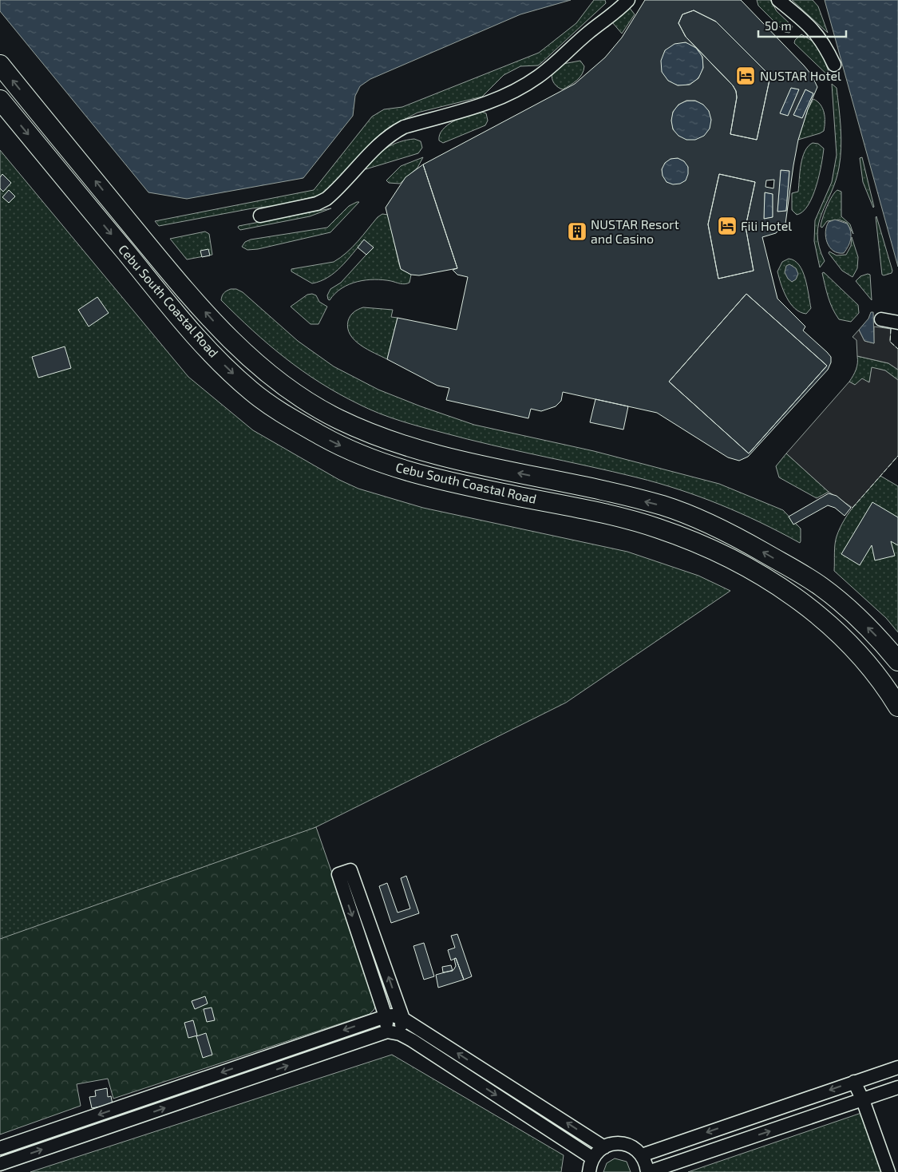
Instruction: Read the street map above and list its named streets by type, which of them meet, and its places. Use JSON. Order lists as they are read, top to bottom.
{
  "streets": {
    "highway": ["Cebu South Coastal Road"]
  },
  "places": {
    "hotel": ["NUSTAR Hotel", "Fili Hotel"],
    "building": ["NUSTAR Resort and Casino"]
  },
  "scale_bar": "50 m"
}
